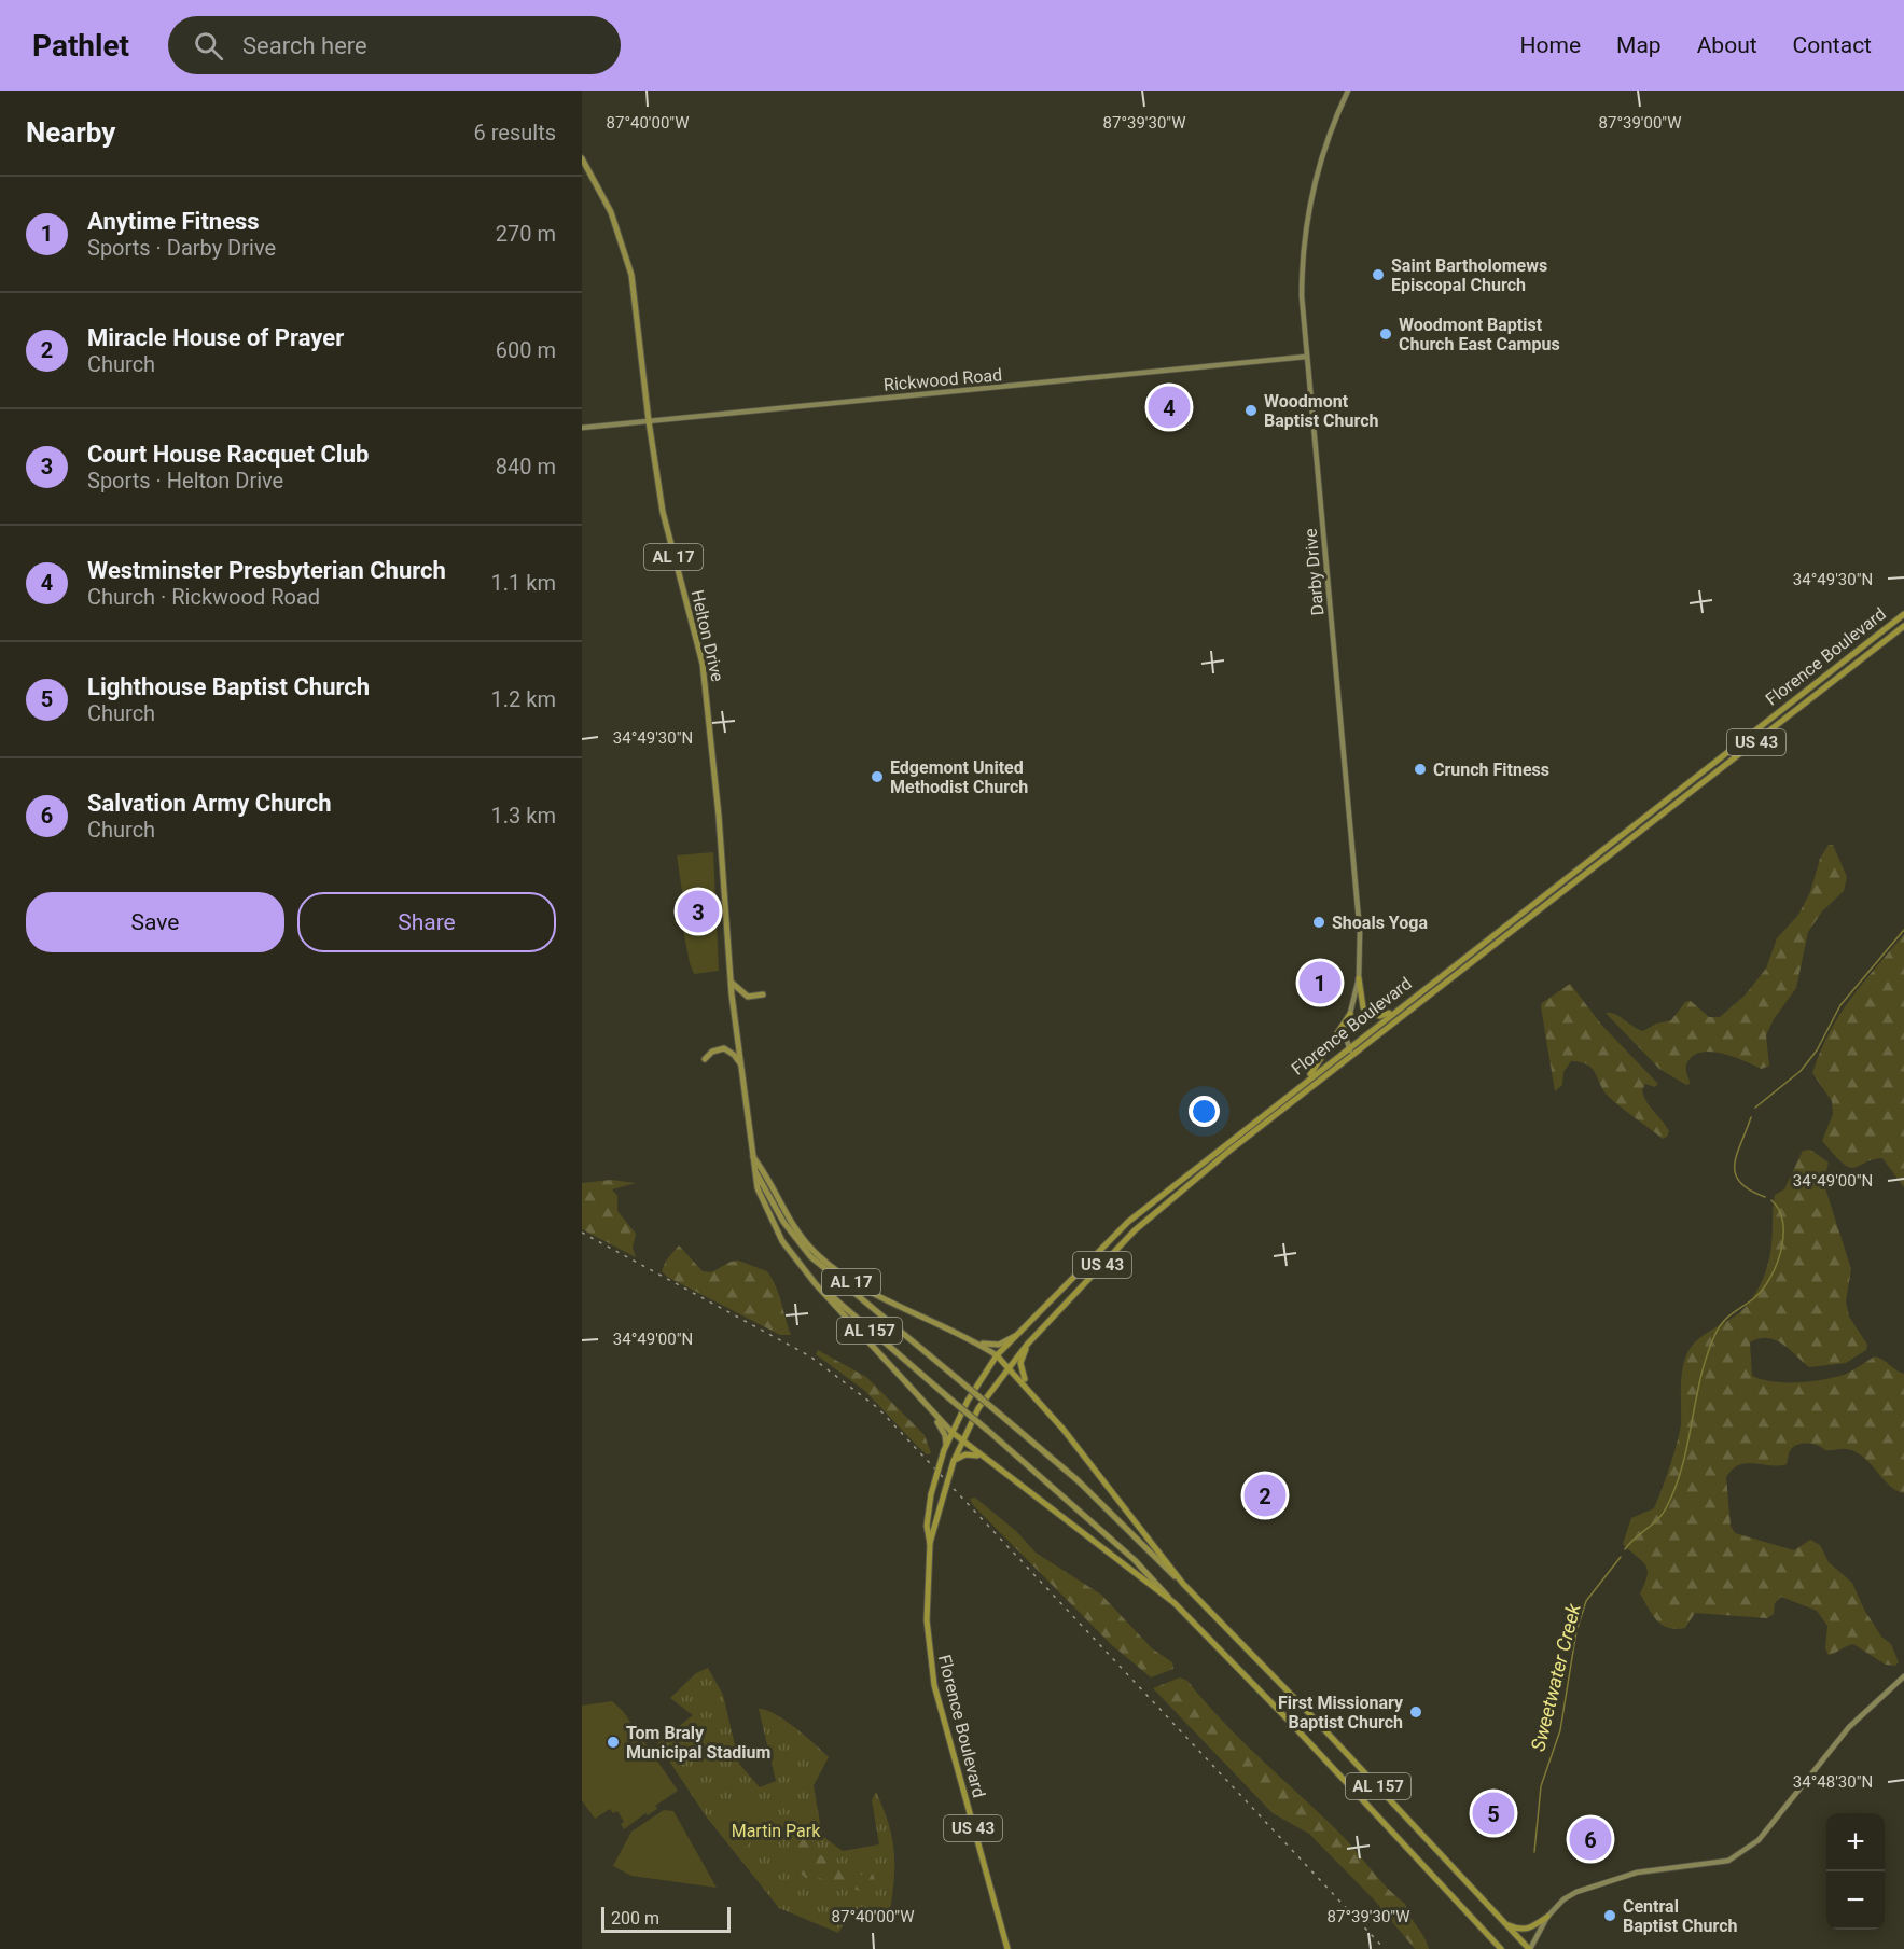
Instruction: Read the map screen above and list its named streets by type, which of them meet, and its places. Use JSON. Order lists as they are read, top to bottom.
{
  "streets": {
    "highway": [
      "AL 17",
      "Florence Boulevard",
      "US 43",
      "AL 157"
    ],
    "main road": ["Rickwood Road", "Darby Drive", "Helton Drive"]
  },
  "crossings": [
    ["Rickwood Road", "Darby Drive"],
    ["Rickwood Road", "Helton Drive"],
    ["AL 17", "Helton Drive"],
    ["AL 17", "Florence Boulevard"],
    ["AL 17", "AL 157"],
    ["Darby Drive", "Florence Boulevard"]
  ],
  "water": ["Sweetwater Creek"],
  "parks": ["Martin Park"],
  "places": [
    "Saint Bartholomews Episcopal Church",
    "Woodmont Baptist Church East Campus",
    "Woodmont Baptist Church",
    "Crunch Fitness",
    "Edgemont United Methodist Church",
    "Shoals Yoga",
    "First Missionary Baptist Church",
    "Tom Braly Municipal Stadium",
    "Central Baptist Church"
  ],
  "scale_bar": "200 m",
  "page": {
    "header": "Pathlet",
    "search": "Search here",
    "nav": [
      "Home",
      "Map",
      "About",
      "Contact"
    ],
    "heading": ["Nearby", "6 results"],
    "list": [
      {
        "mark": "1",
        "name": "Anytime Fitness",
        "note": "Sports · Darby Drive",
        "value": "270 m"
      },
      {
        "mark": "2",
        "name": "Miracle House of Prayer",
        "note": "Church",
        "value": "600 m"
      },
      {
        "mark": "3",
        "name": "Court House Racquet Club",
        "note": "Sports · Helton Drive",
        "value": "840 m"
      },
      {
        "mark": "4",
        "name": "Westminster Presbyterian Church",
        "note": "Church · Rickwood Road",
        "value": "1.1 km"
      },
      {
        "mark": "5",
        "name": "Lighthouse Baptist Church",
        "note": "Church",
        "value": "1.2 km"
      },
      {
        "mark": "6",
        "name": "Salvation Army Church",
        "note": "Church",
        "value": "1.3 km"
      }
    ],
    "pins": [
      "4",
      "3",
      "1",
      "2",
      "5",
      "6"
    ],
    "buttons": ["Save", "Share"],
    "map_buttons": ["+", "−"],
    "scale": "200 m"
  },
  "coordinates": [
    "87°40'00\"W",
    "87°39'30\"W",
    "87°39'00\"W",
    "34°49'30\"N",
    "34°49'00\"N",
    "34°48'30\"N"
  ]
}
